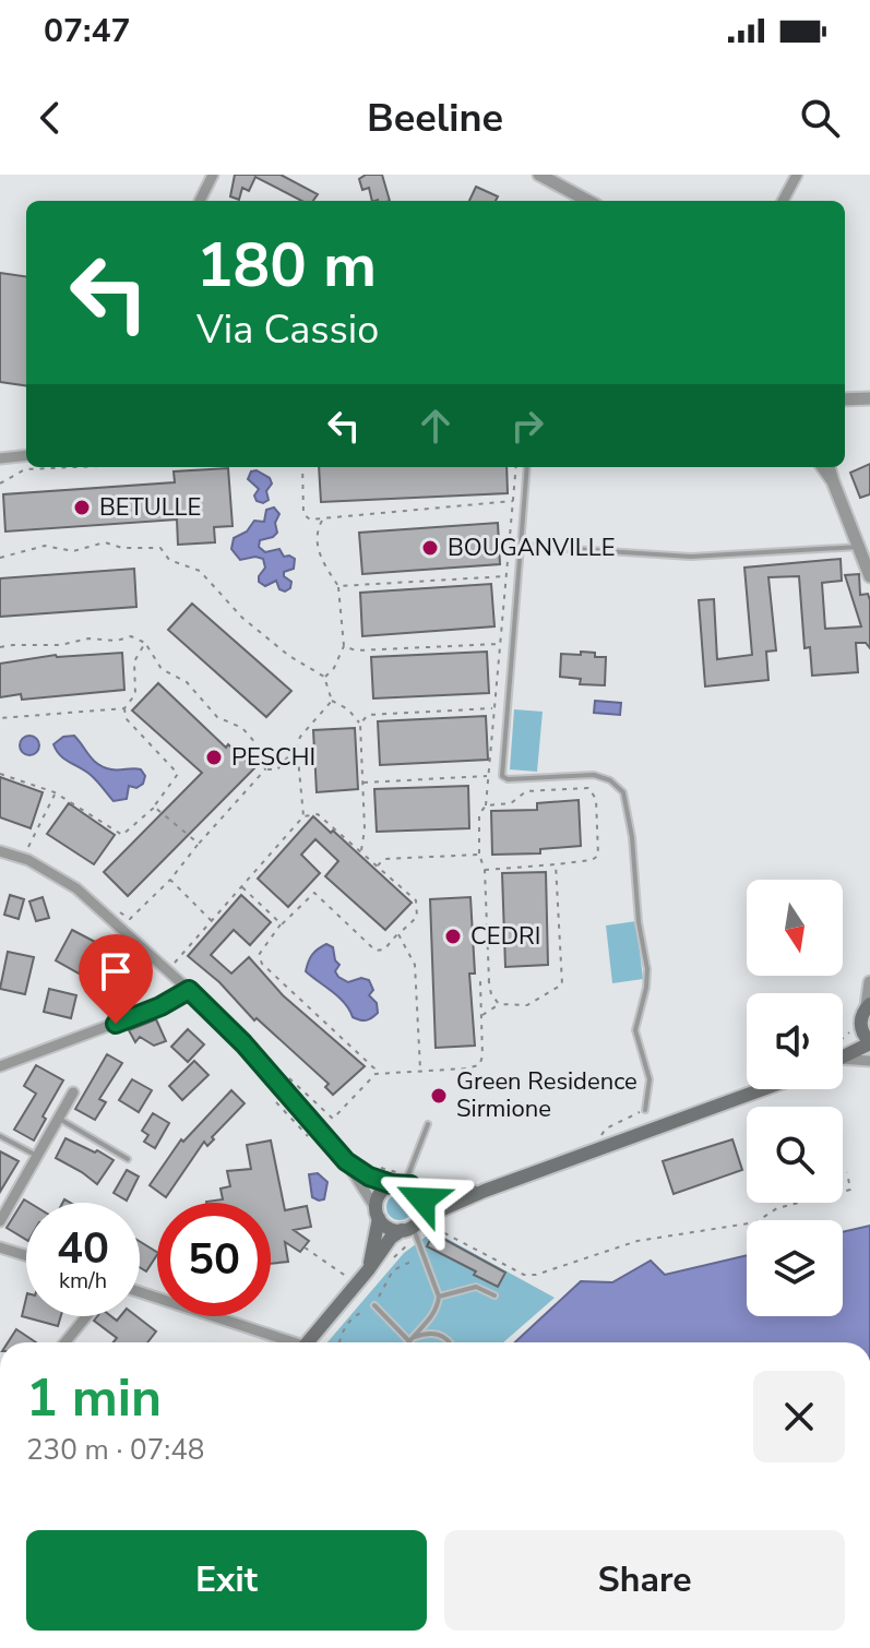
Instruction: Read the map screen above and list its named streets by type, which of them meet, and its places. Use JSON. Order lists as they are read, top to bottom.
{
  "places": [
    "BETULLE",
    "BOUGANVILLE",
    "PESCHI",
    "CEDRI",
    "Green Residence Sirmione"
  ],
  "north": "bottom",
  "page": {
    "status": "07:47",
    "header": "Beeline",
    "turn": ["180 m", "Via Cassio"],
    "speed": "40 km/h",
    "limit": "50",
    "heading": ["1 min", "230 m · 07:48"],
    "buttons": ["Exit", "Share"]
  }
}
